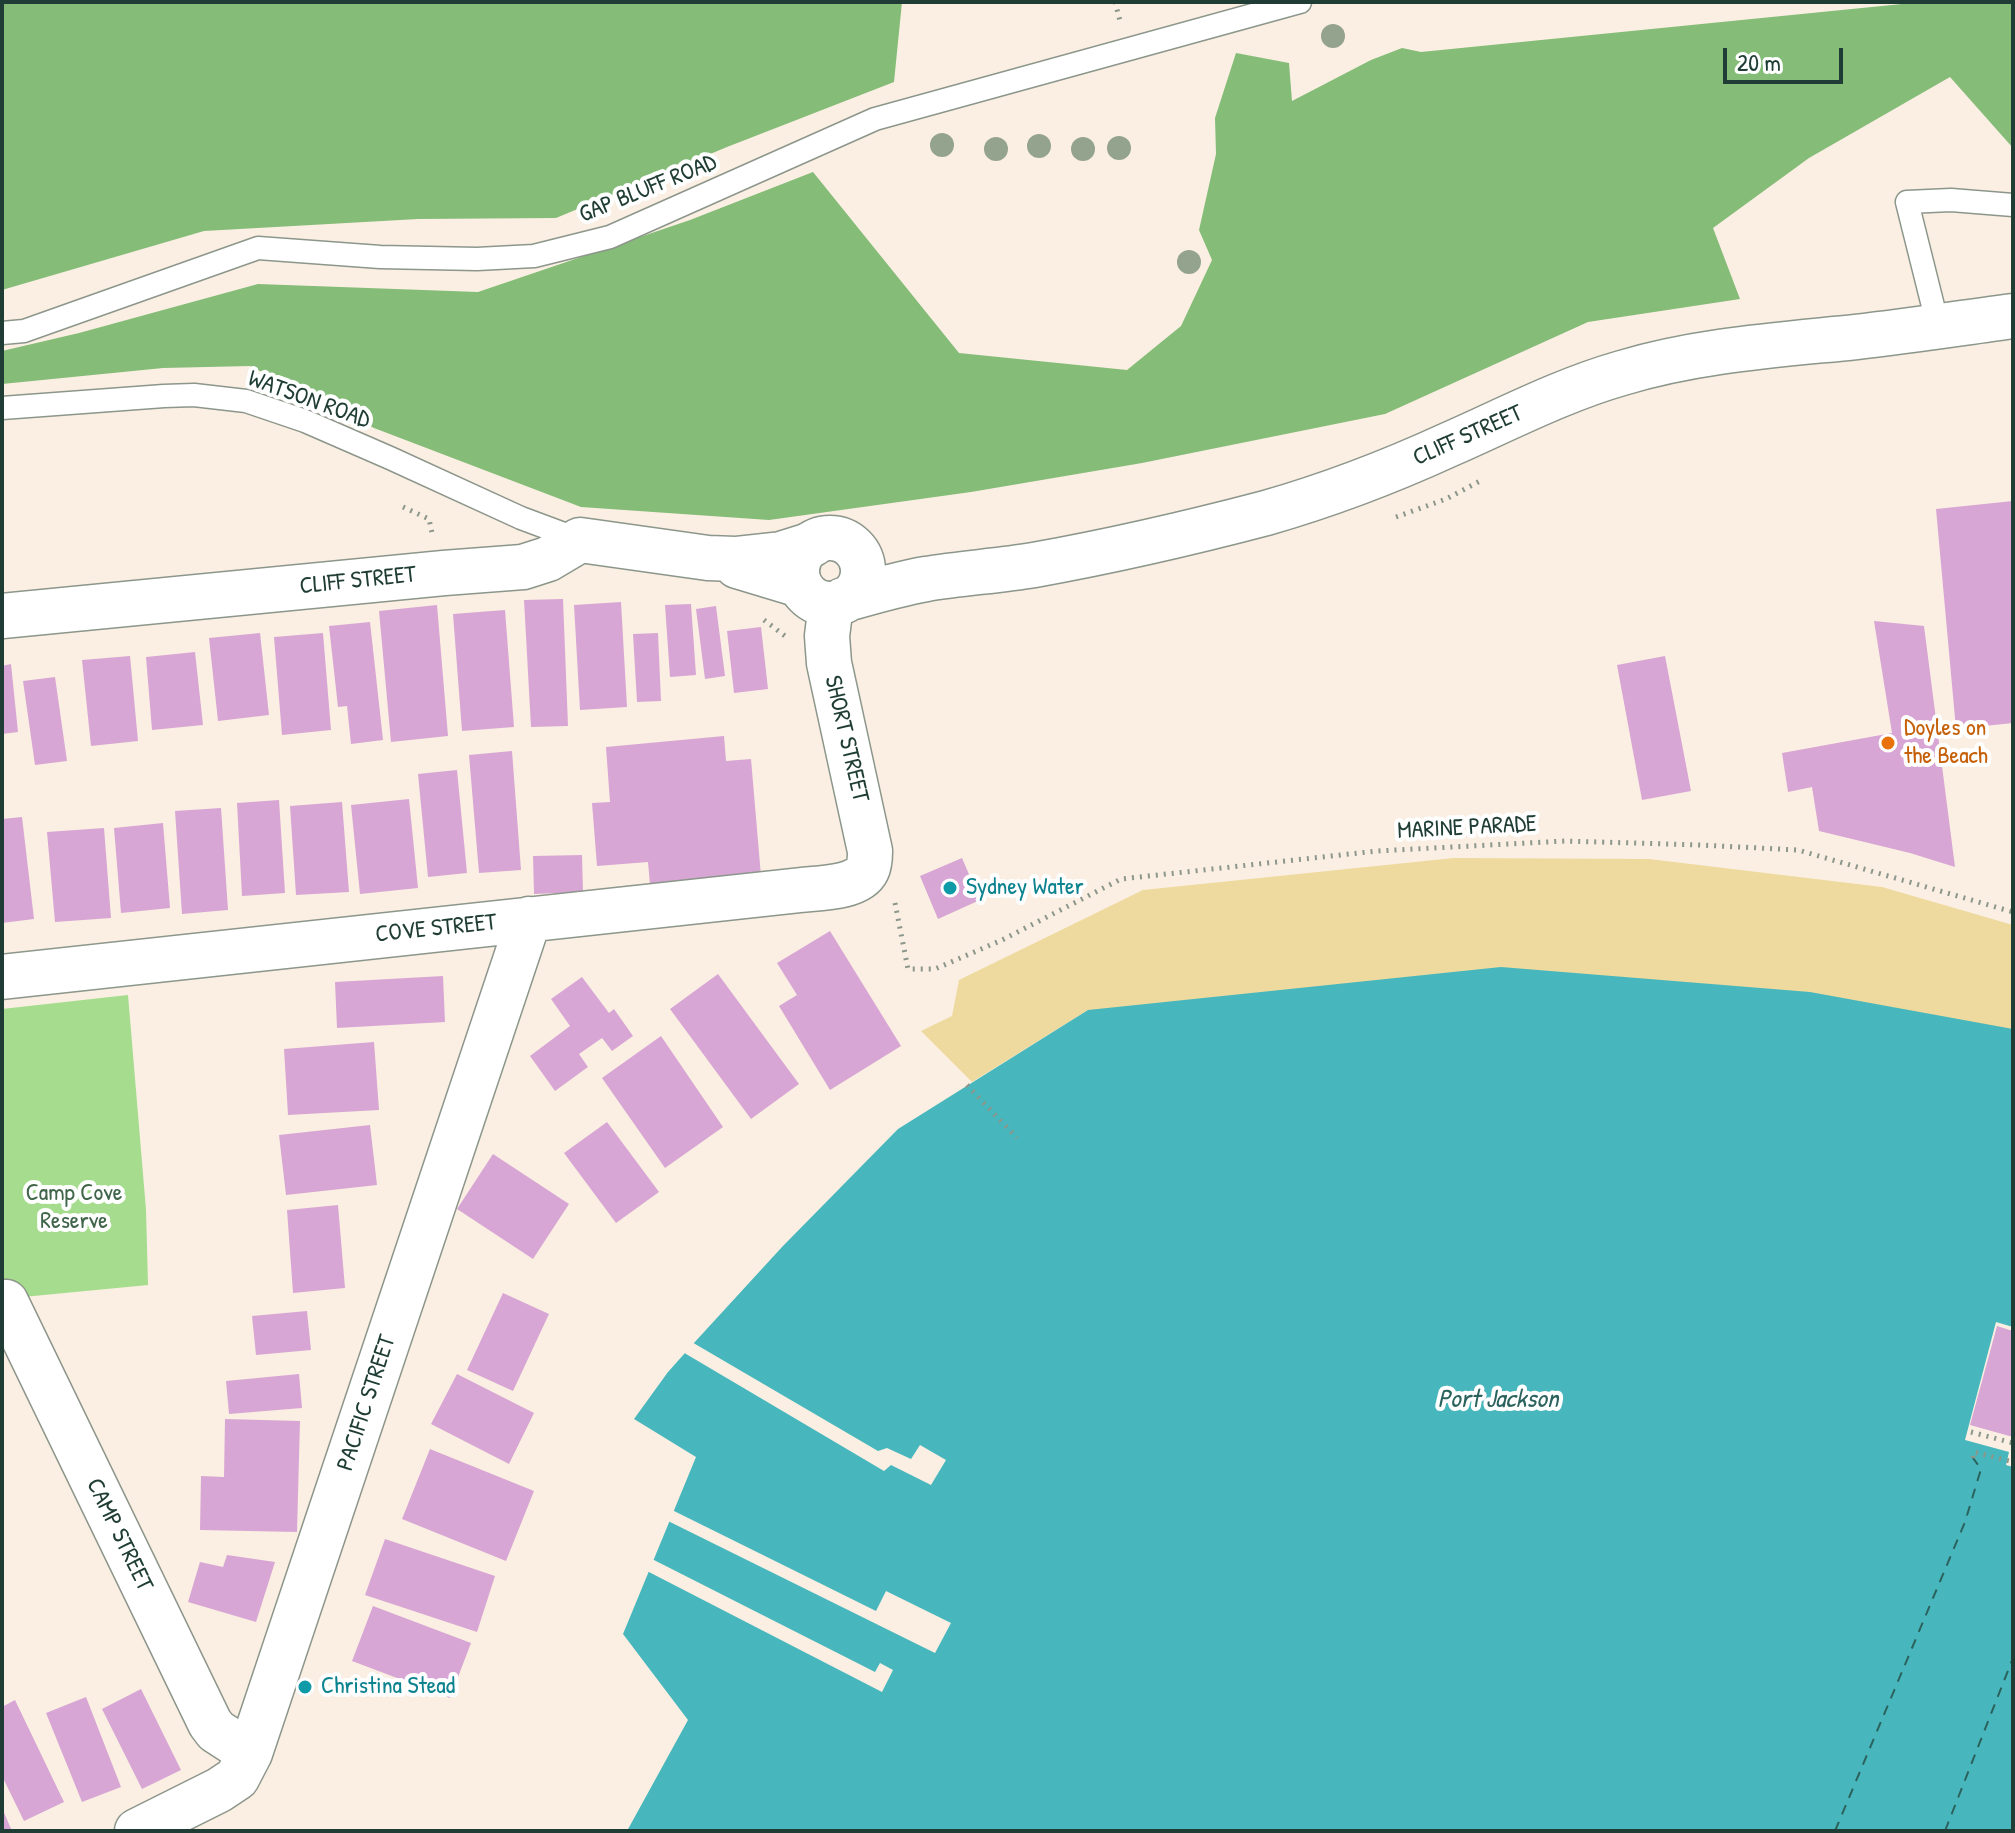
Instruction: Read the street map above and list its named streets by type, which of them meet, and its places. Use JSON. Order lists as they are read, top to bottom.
{
  "streets": {
    "street": [
      "CLIFF STREET",
      "SHORT STREET",
      "COVE STREET",
      "PACIFIC STREET",
      "CAMP STREET"
    ],
    "lane": ["GAP BLUFF ROAD", "WATSON ROAD"],
    "path": ["MARINE PARADE"]
  },
  "crossings": [
    ["WATSON ROAD", "CLIFF STREET"],
    ["CLIFF STREET", "SHORT STREET"],
    ["SHORT STREET", "COVE STREET"],
    ["COVE STREET", "PACIFIC STREET"],
    ["PACIFIC STREET", "CAMP STREET"]
  ],
  "water": ["Port Jackson"],
  "parks": ["Camp Cove Reserve"],
  "places": ["Doyles on the Beach", "Sydney Water", "Christina Stead"],
  "scale_bar": "20 m"
}
